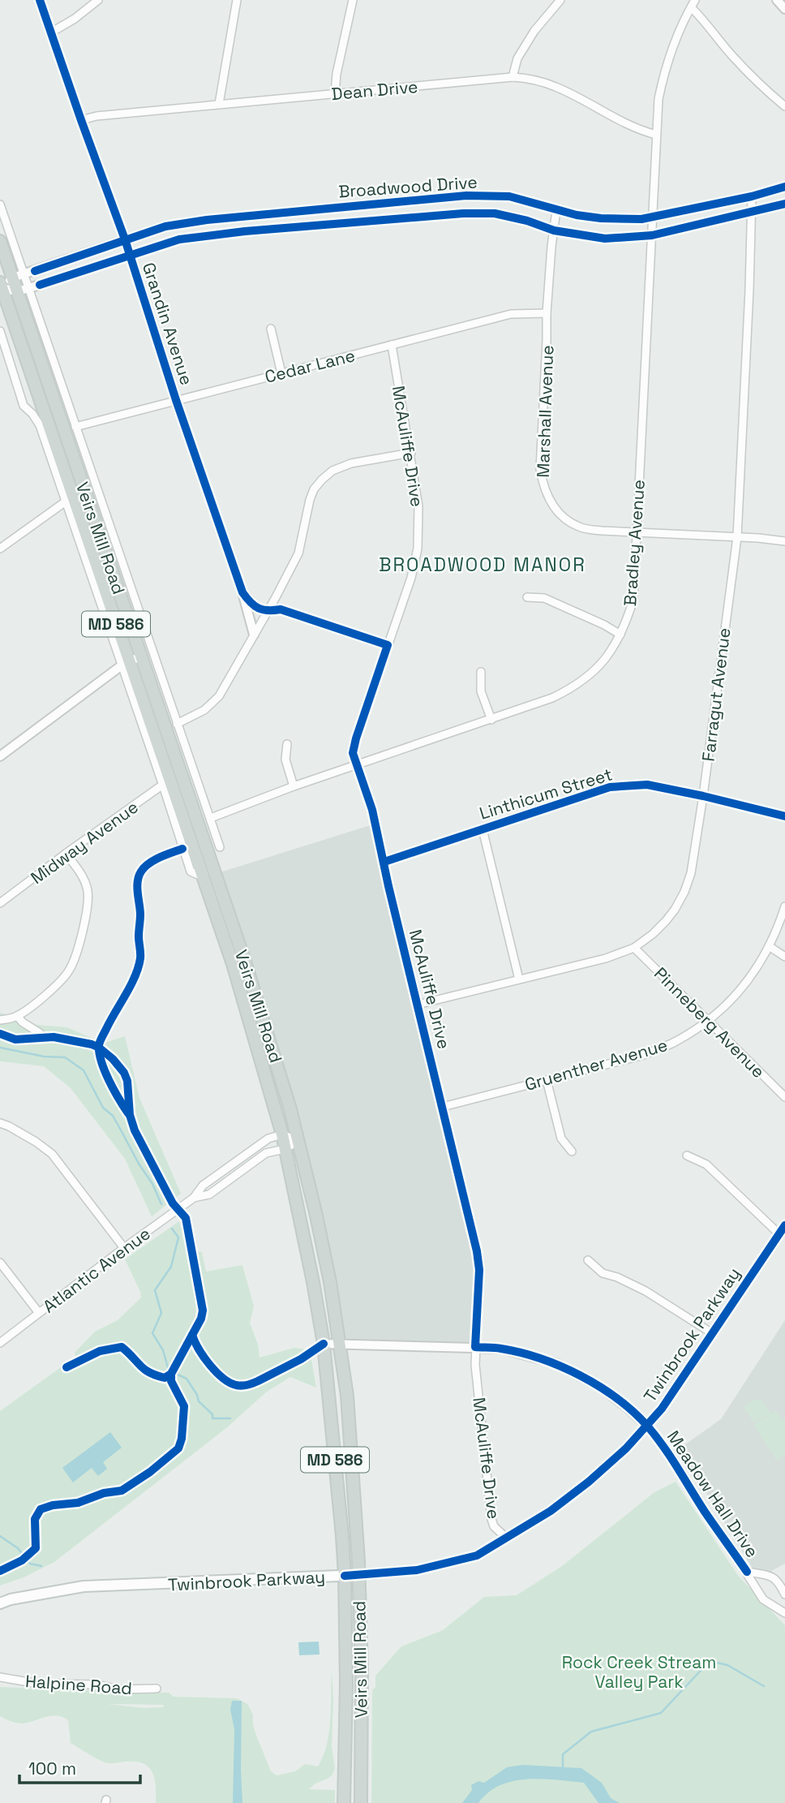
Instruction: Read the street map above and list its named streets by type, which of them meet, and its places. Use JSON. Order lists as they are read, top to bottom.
{
  "streets": {
    "main road": ["Veirs Mill Road", "MD 586", "Twinbrook Parkway"],
    "street": [
      "Dean Drive",
      "Broadwood Drive",
      "Grandin Avenue",
      "Cedar Lane",
      "Marshall Avenue",
      "McAuliffe Drive",
      "Bradley Avenue",
      "Farragut Avenue",
      "Linthicum Street",
      "Midway Avenue",
      "Pinneberg Avenue",
      "Gruenther Avenue",
      "Atlantic Avenue",
      "Meadow Hall Drive",
      "Halpine Road"
    ]
  },
  "crossings": [
    ["Dean Drive", "Grandin Avenue"],
    ["Dean Drive", "Bradley Avenue"],
    ["Broadwood Drive", "Grandin Avenue"],
    ["Broadwood Drive", "Marshall Avenue"],
    ["Broadwood Drive", "Veirs Mill Road"],
    ["Broadwood Drive", "Bradley Avenue"],
    ["Broadwood Drive", "Farragut Avenue"],
    ["Grandin Avenue", "Cedar Lane"],
    ["Cedar Lane", "Marshall Avenue"],
    ["Cedar Lane", "McAuliffe Drive"],
    ["Cedar Lane", "Veirs Mill Road"],
    ["Marshall Avenue", "Bradley Avenue"],
    ["Marshall Avenue", "Farragut Avenue"],
    ["McAuliffe Drive", "Bradley Avenue"],
    ["McAuliffe Drive", "Farragut Avenue"],
    ["McAuliffe Drive", "Linthicum Street"],
    ["McAuliffe Drive", "Gruenther Avenue"],
    ["McAuliffe Drive", "Twinbrook Parkway"],
    ["McAuliffe Drive", "Meadow Hall Drive"],
    ["Veirs Mill Road", "Bradley Avenue"],
    ["Veirs Mill Road", "Midway Avenue"],
    ["Veirs Mill Road", "Atlantic Avenue"],
    ["Veirs Mill Road", "Twinbrook Parkway"],
    ["Veirs Mill Road", "Meadow Hall Drive"],
    ["Farragut Avenue", "Linthicum Street"],
    ["Farragut Avenue", "Pinneberg Avenue"],
    ["Pinneberg Avenue", "Gruenther Avenue"],
    ["Twinbrook Parkway", "Meadow Hall Drive"]
  ],
  "districts": ["BROADWOOD MANOR"],
  "parks": ["Rock Creek Stream Valley Park"],
  "scale_bar": "100 m"
}
